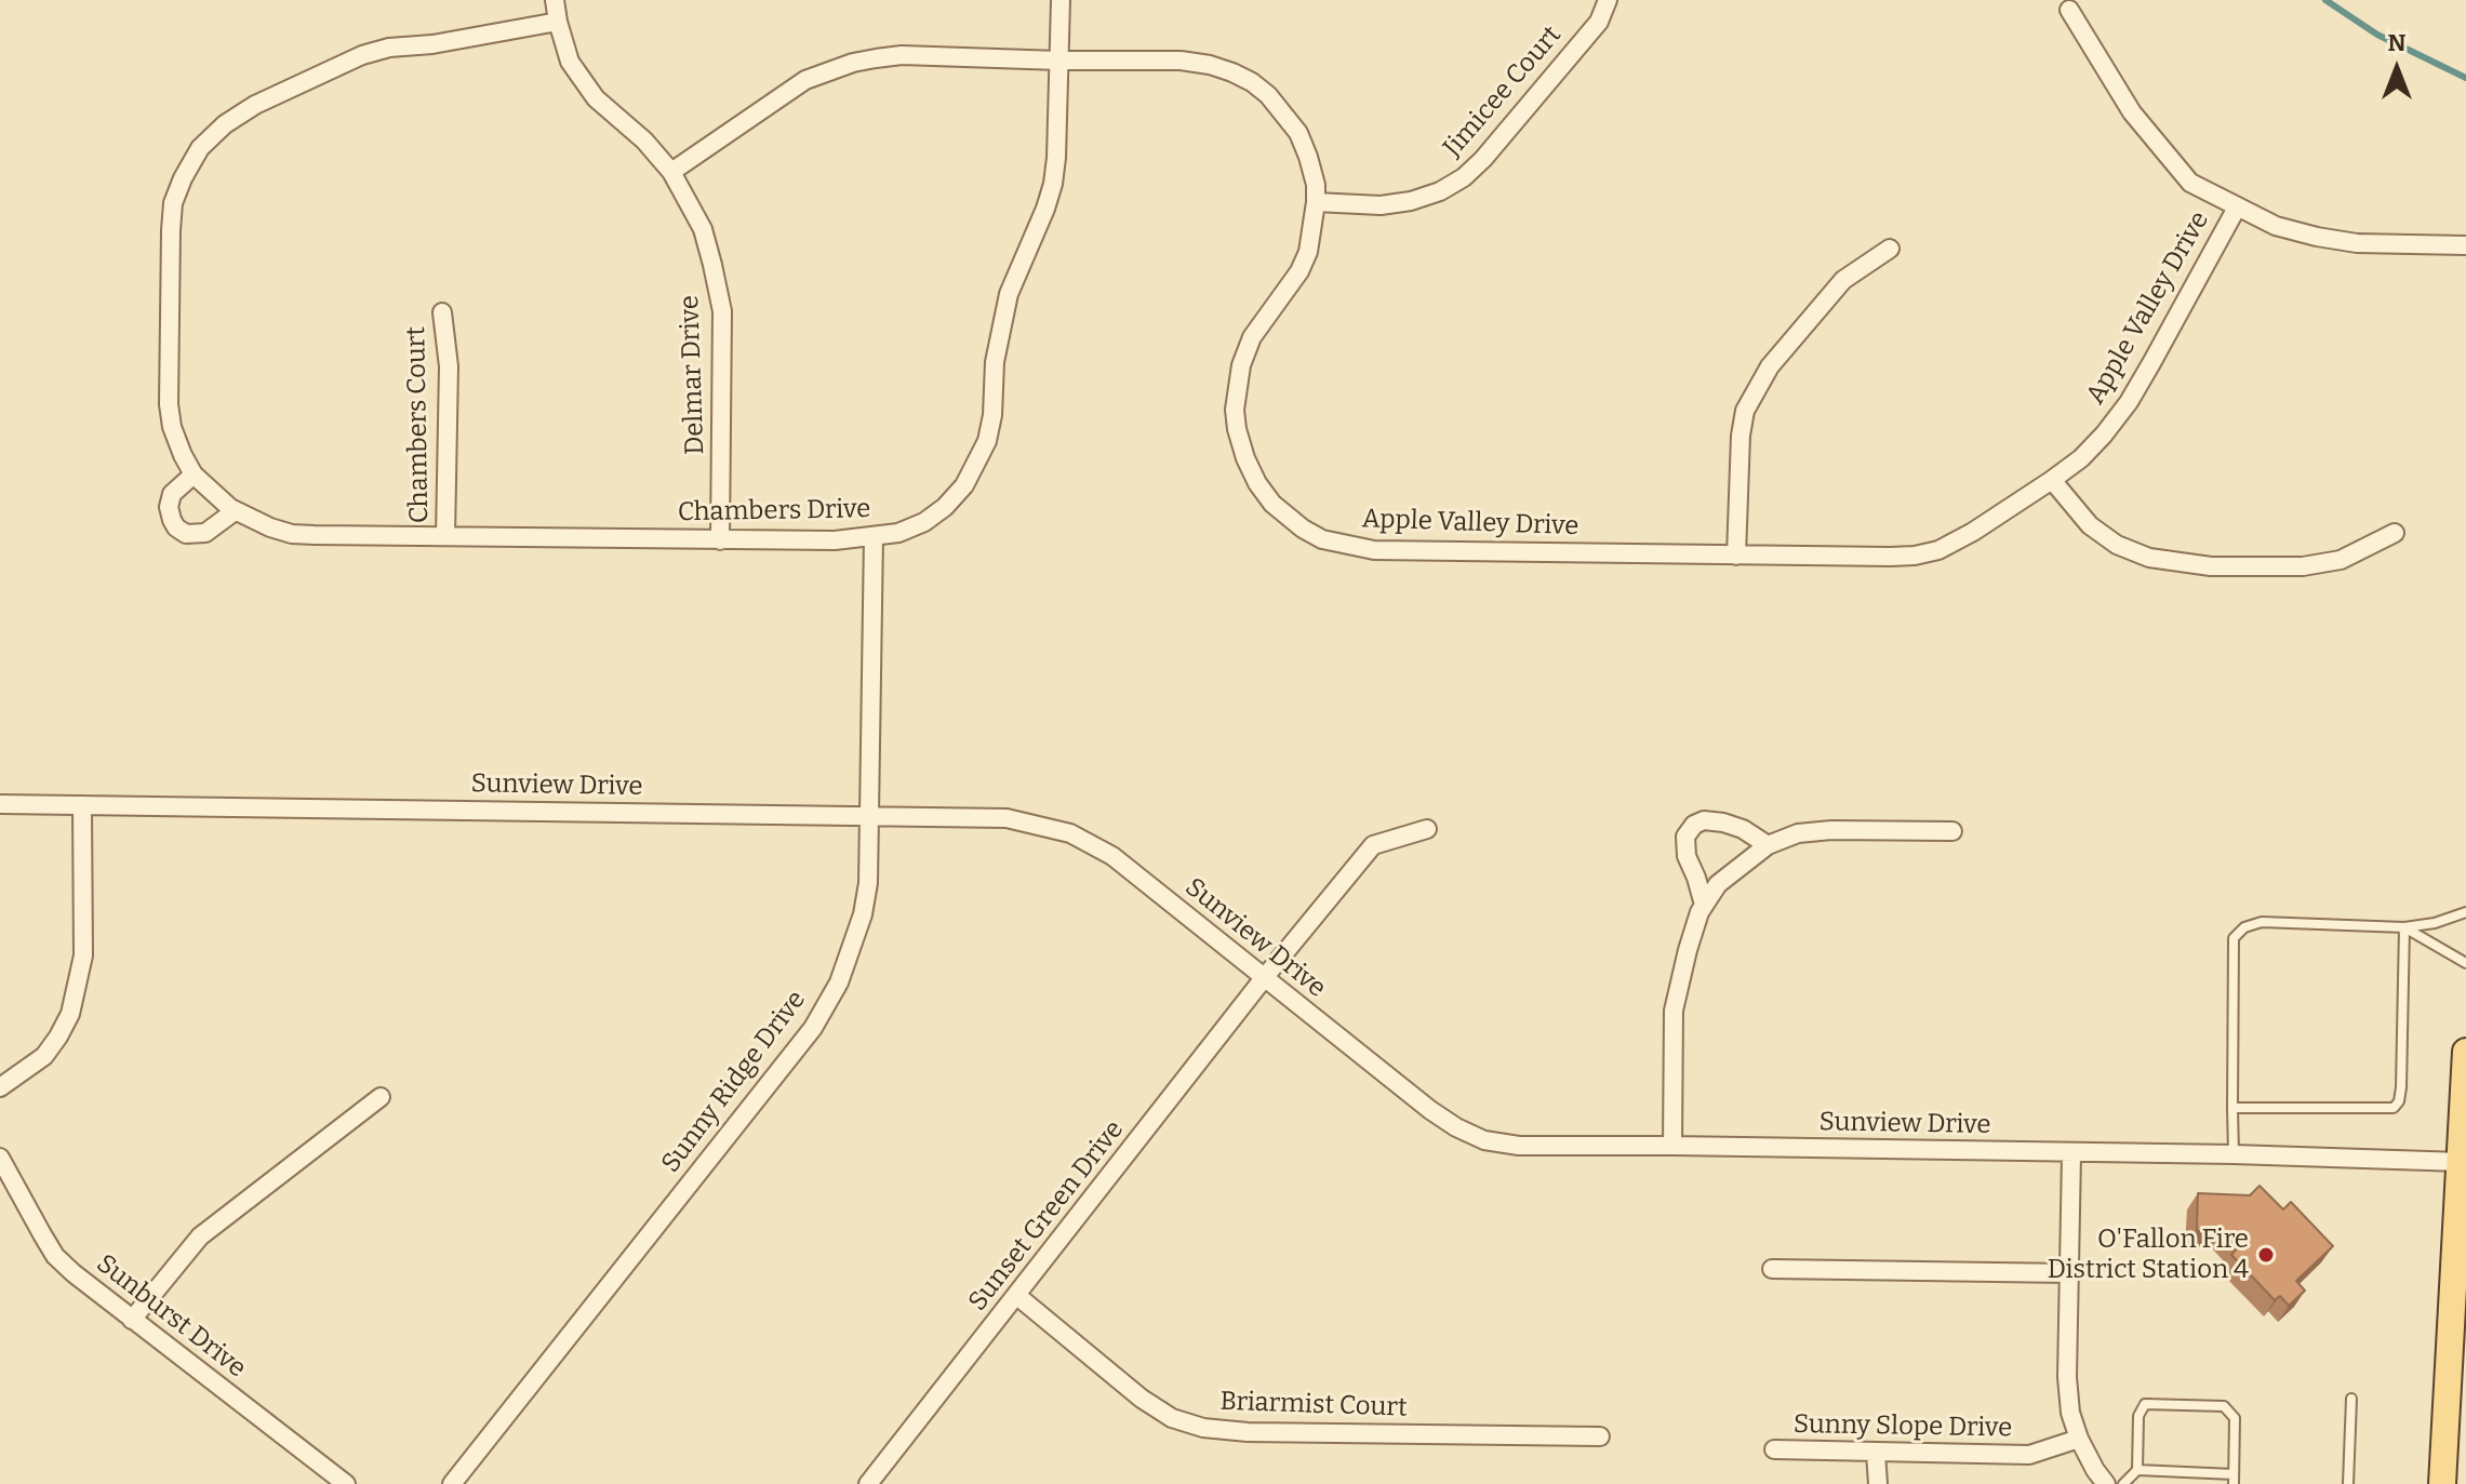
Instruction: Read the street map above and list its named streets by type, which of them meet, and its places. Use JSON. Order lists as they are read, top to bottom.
{
  "streets": {
    "street": [
      "Jimicee Court",
      "Apple Valley Drive",
      "Delmar Drive",
      "Chambers Court",
      "Chambers Drive",
      "Sunview Drive",
      "Sunny Ridge Drive",
      "Sunset Green Drive",
      "Sunburst Drive",
      "Briarmist Court",
      "Sunny Slope Drive"
    ]
  },
  "crossings": [
    ["Jimicee Court", "Apple Valley Drive"],
    ["Apple Valley Drive", "Delmar Drive"],
    ["Apple Valley Drive", "Chambers Drive"],
    ["Delmar Drive", "Chambers Drive"],
    ["Chambers Court", "Chambers Drive"],
    ["Chambers Drive", "Sunny Ridge Drive"],
    ["Sunview Drive", "Sunny Ridge Drive"],
    ["Sunview Drive", "Sunset Green Drive"],
    ["Sunset Green Drive", "Briarmist Court"]
  ],
  "places": ["O'Fallon Fire District Station 4"],
  "north": "top"
}
